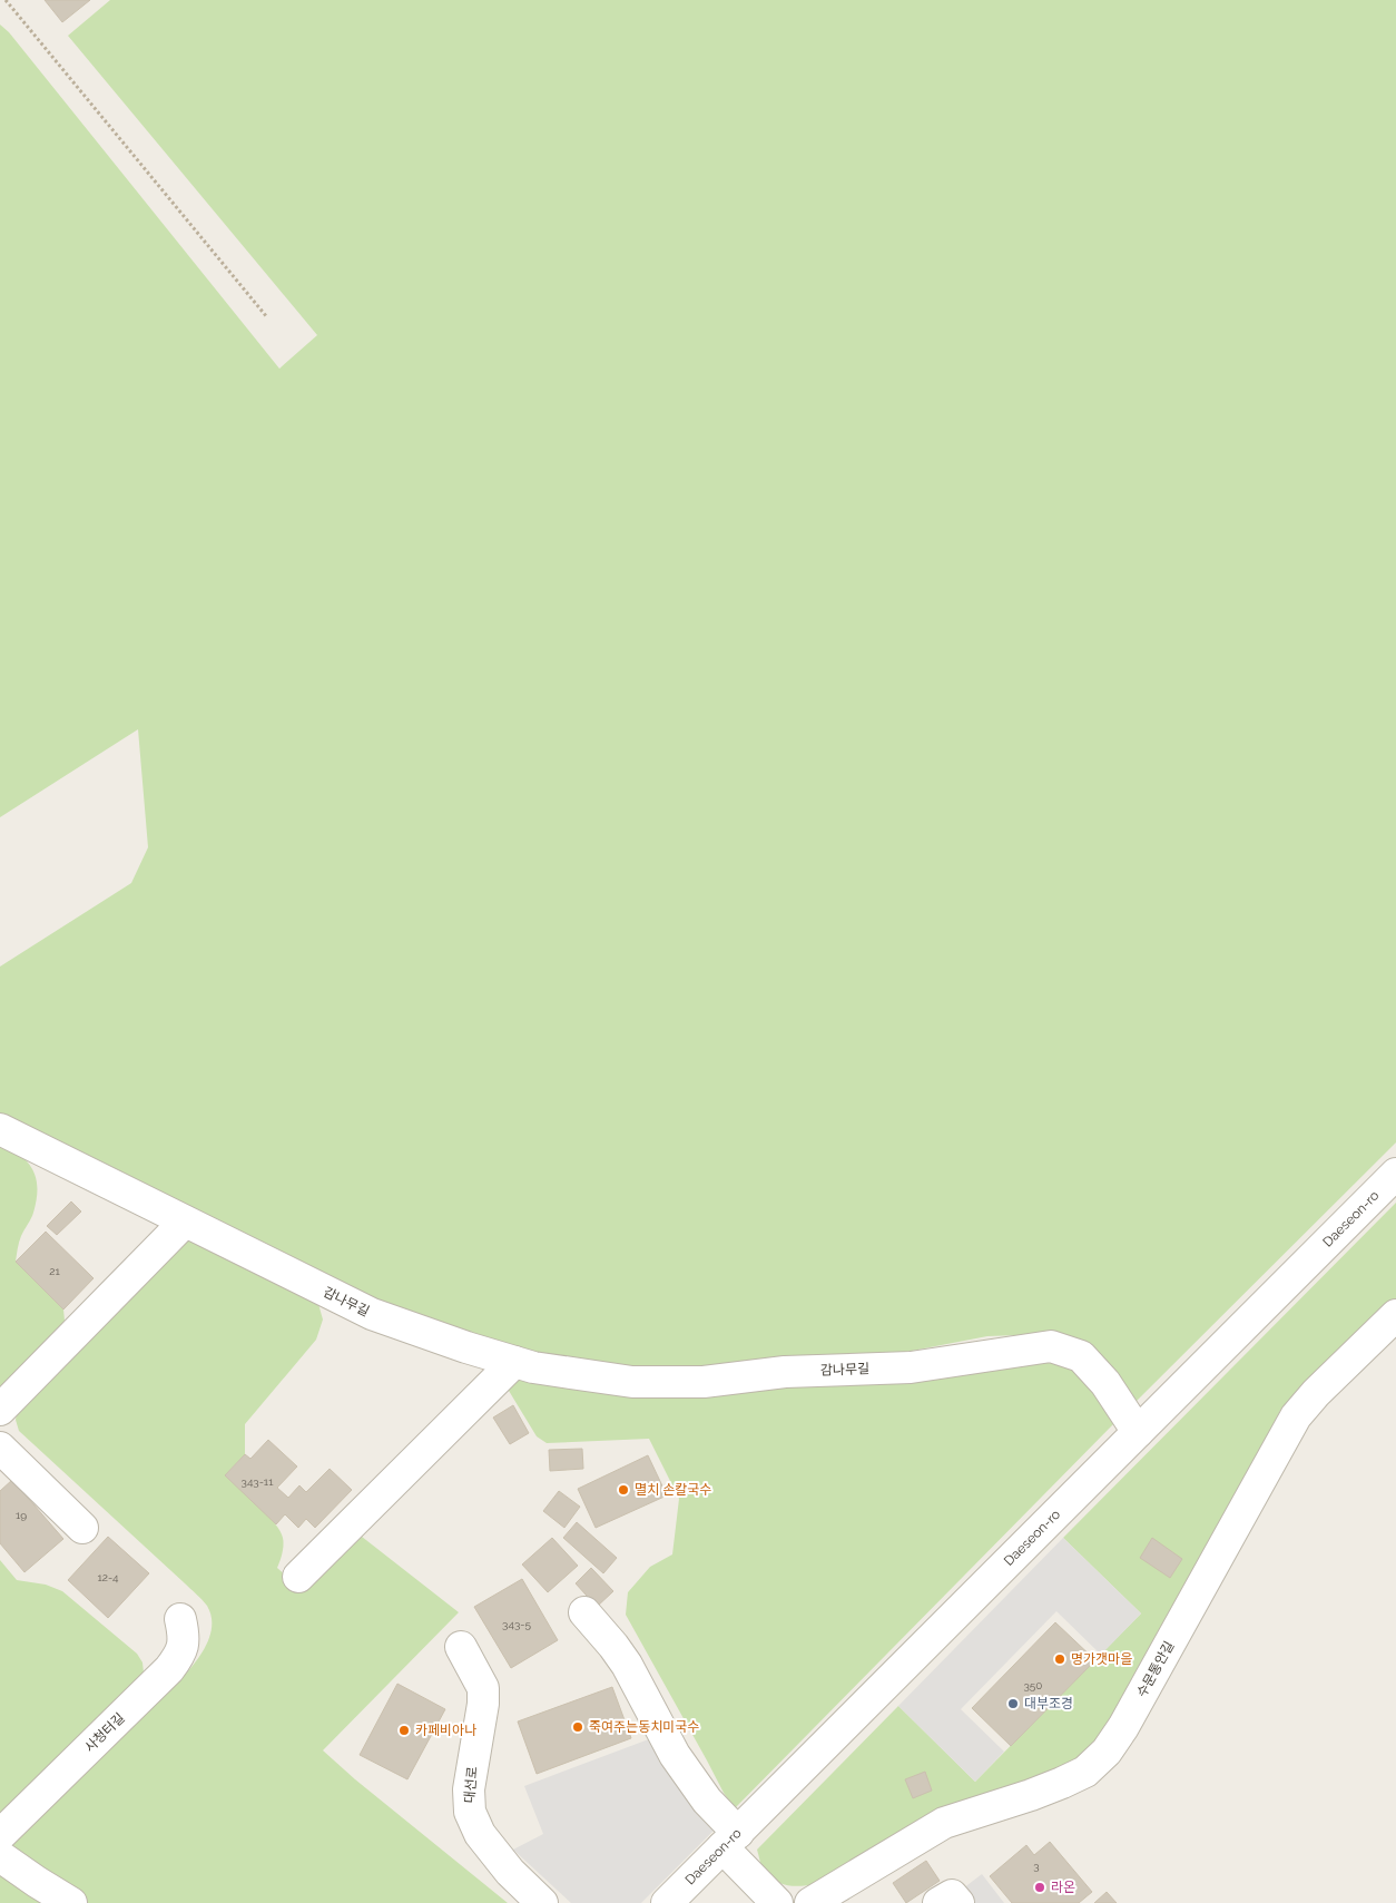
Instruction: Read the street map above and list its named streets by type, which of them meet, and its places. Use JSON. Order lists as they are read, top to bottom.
{
  "streets": {
    "street": [
      "Daeseon-ro",
      "감나무길",
      "수문통안길",
      "사청터길",
      "대선로"
    ]
  },
  "crossings": [
    ["Daeseon-ro", "감나무길"]
  ],
  "places": [
    "멸치 손칼국수",
    "명가갯마을",
    "대부조경",
    "죽여주는동치미국수",
    "카페비아나",
    "라온"
  ],
  "house_numbers": [
    "21",
    "343-11",
    "19",
    "12-4",
    "343-5",
    "350",
    "3"
  ]
}
